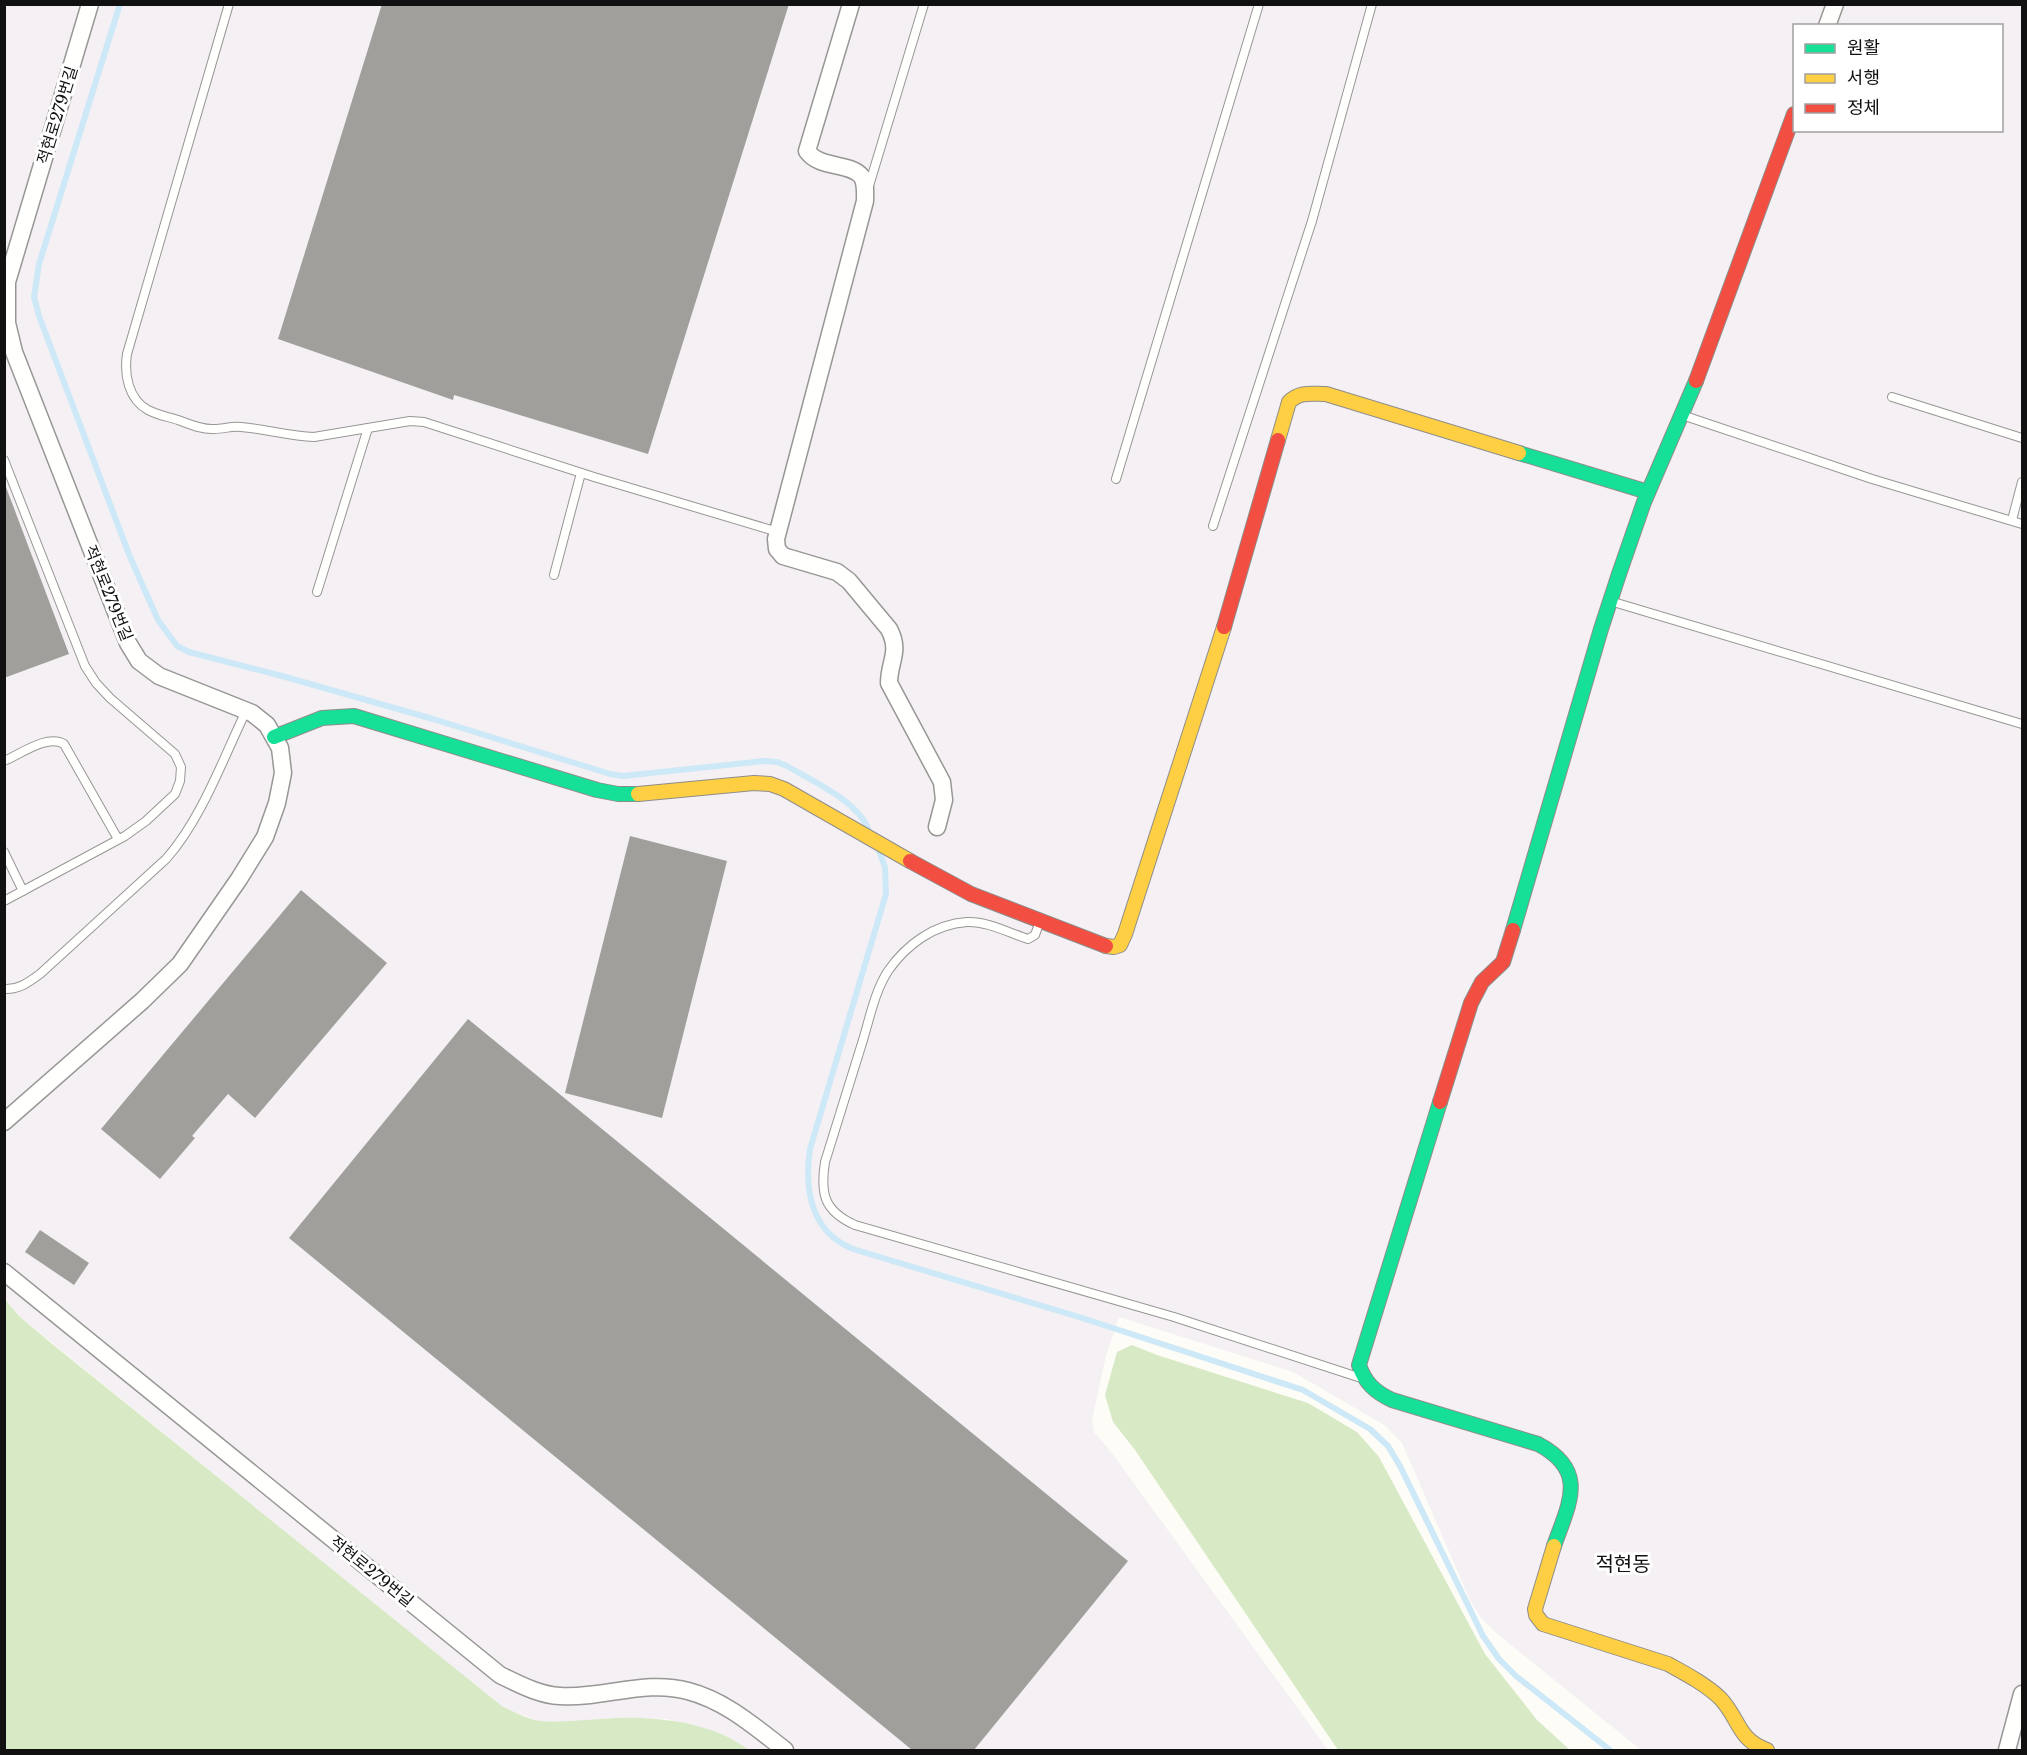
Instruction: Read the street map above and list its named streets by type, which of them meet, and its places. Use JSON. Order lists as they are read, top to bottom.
{
  "streets": {
    "street": ["적현로279번길"]
  },
  "districts": ["적현동"],
  "legend": ["원활", "서행", "정체"]
}
